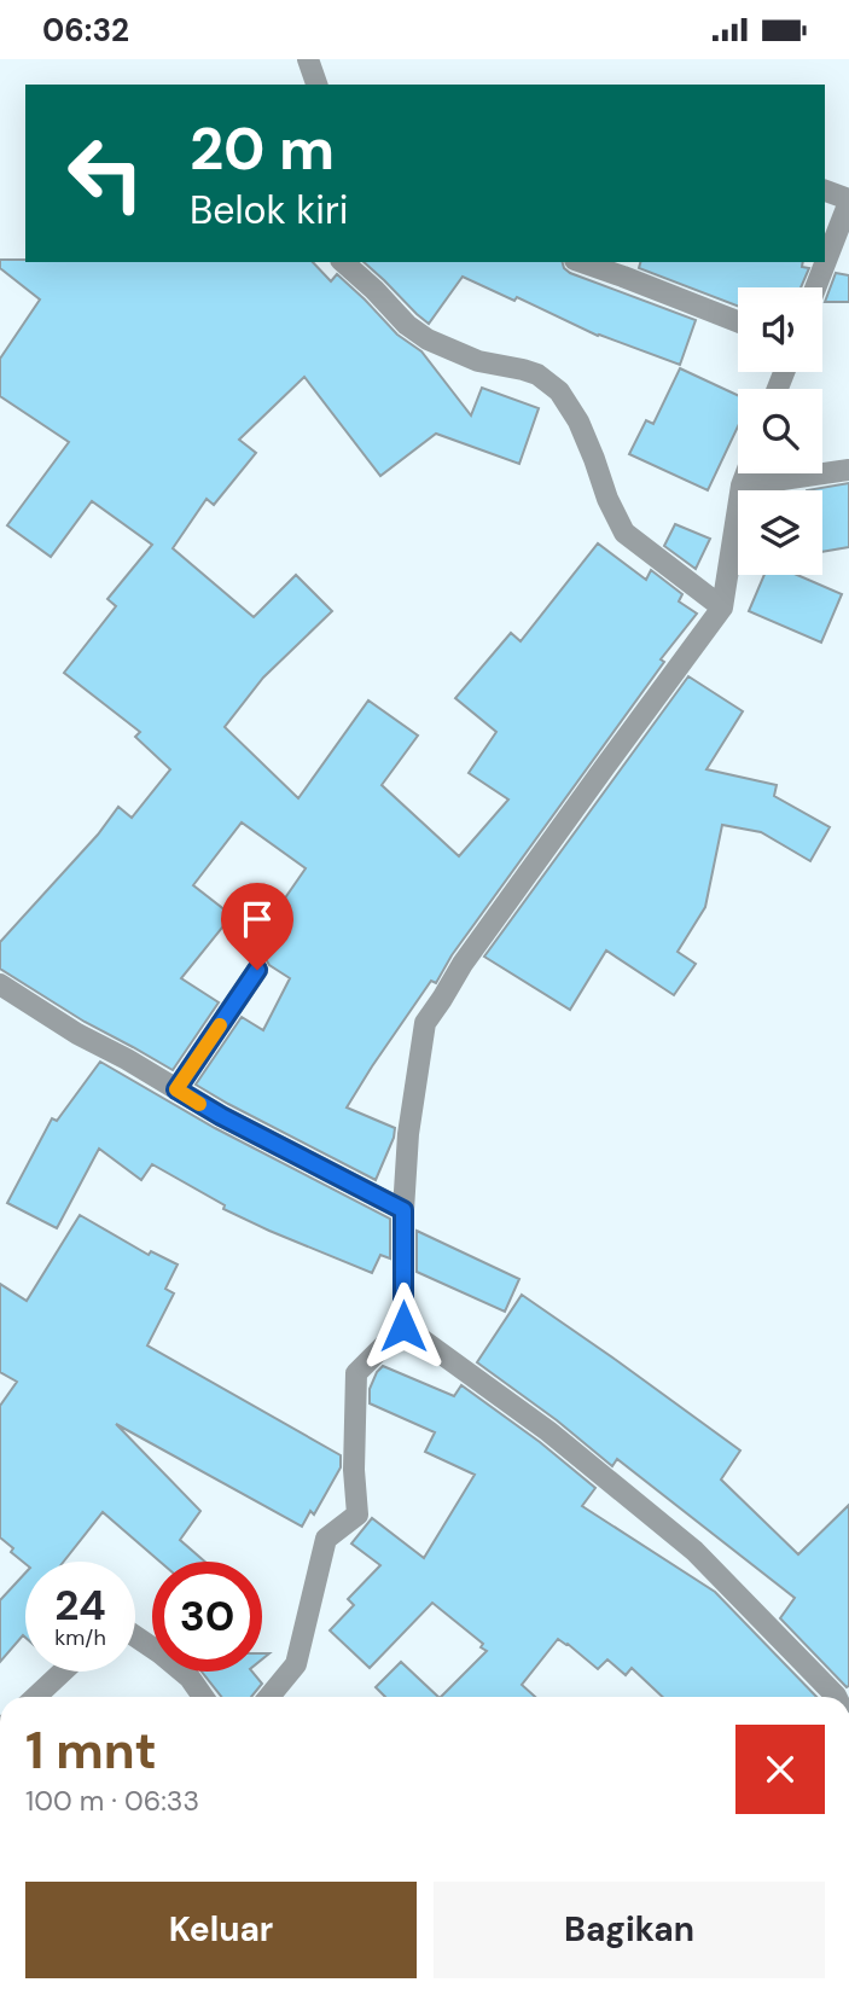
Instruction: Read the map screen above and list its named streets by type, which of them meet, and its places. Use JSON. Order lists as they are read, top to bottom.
{
  "page": {
    "status": "06:32",
    "turn": ["20 m", "Belok kiri"],
    "speed": "24 km/h",
    "limit": "30",
    "heading": ["1 mnt", "100 m · 06:33"],
    "buttons": ["Keluar", "Bagikan"]
  }
}
